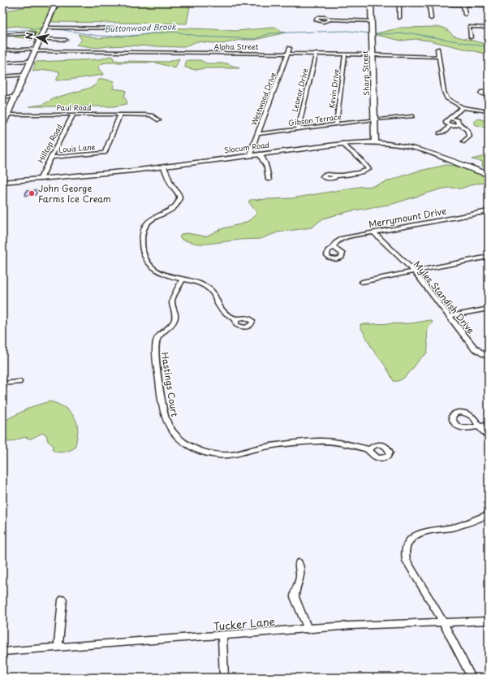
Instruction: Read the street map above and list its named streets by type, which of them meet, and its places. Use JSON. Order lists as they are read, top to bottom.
{
  "streets": {
    "street": [
      "Alpha Street",
      "Sharp Street",
      "Kevin Drive",
      "Leonor Drive",
      "Westwood Drive",
      "Paul Road",
      "Gibson Terrace",
      "Hilltop Road",
      "Slocum Road",
      "Louis Lane",
      "Merrymount Drive",
      "Myles Standish Drive",
      "Hastings Court",
      "Tucker Lane"
    ]
  },
  "crossings": [
    ["Alpha Street", "Sharp Street"],
    ["Alpha Street", "Kevin Drive"],
    ["Alpha Street", "Leonor Drive"],
    ["Alpha Street", "Westwood Drive"],
    ["Sharp Street", "Gibson Terrace"],
    ["Sharp Street", "Slocum Road"],
    ["Kevin Drive", "Gibson Terrace"],
    ["Leonor Drive", "Gibson Terrace"],
    ["Westwood Drive", "Gibson Terrace"],
    ["Westwood Drive", "Slocum Road"],
    ["Paul Road", "Hilltop Road"],
    ["Paul Road", "Louis Lane"],
    ["Hilltop Road", "Slocum Road"],
    ["Hilltop Road", "Louis Lane"],
    ["Merrymount Drive", "Myles Standish Drive"]
  ],
  "water": ["Buttonwood Brook"],
  "places": ["John George Farms Ice Cream"],
  "north": "left"
}
